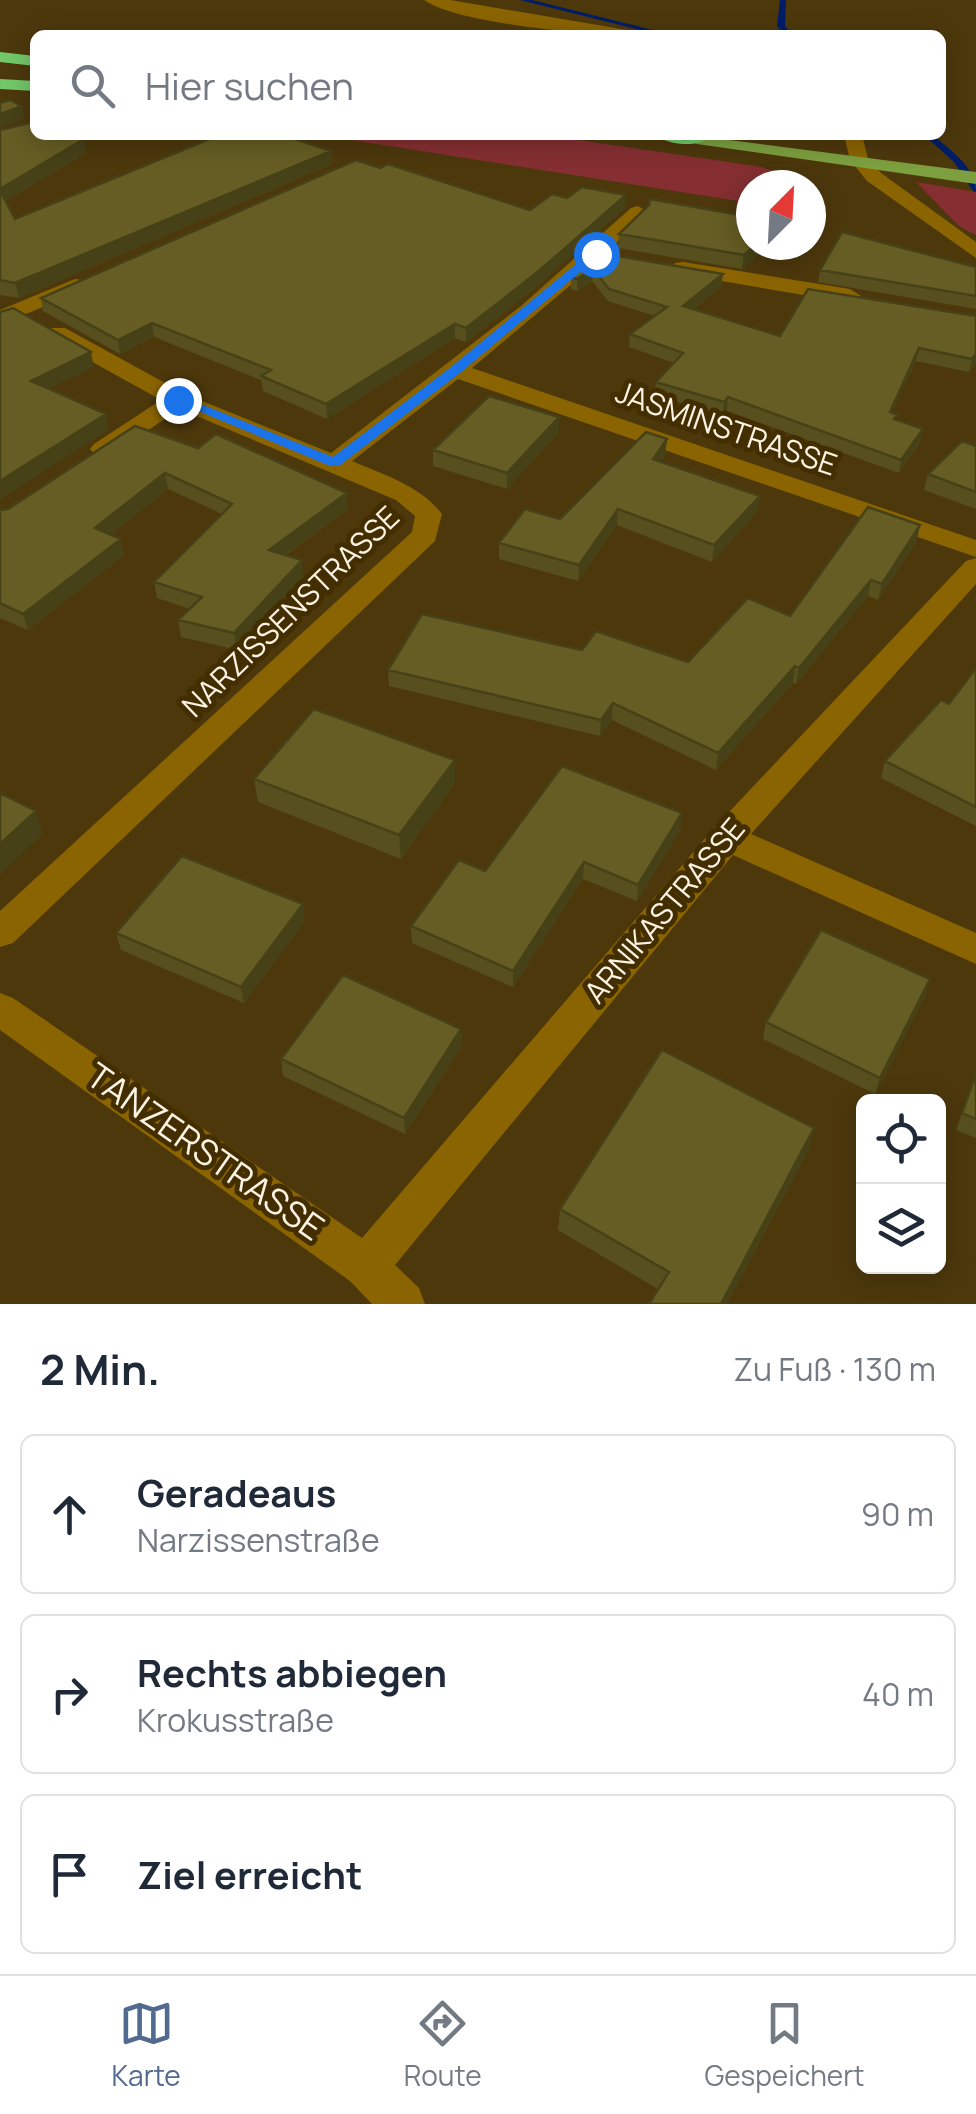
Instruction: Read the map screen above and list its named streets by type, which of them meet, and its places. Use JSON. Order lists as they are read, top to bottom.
{
  "streets": {
    "street": [
      "JASMINSTRASSE",
      "NARZISSENSTRASSE",
      "ARNIKASTRASSE",
      "TANZERSTRASSE"
    ]
  },
  "crossings": [
    ["ARNIKASTRASSE", "TANZERSTRASSE"]
  ],
  "north": "top right",
  "page": {
    "search": "Hier suchen",
    "heading": ["2 Min.", "Zu Fuß · 130 m"],
    "list": [
      ["Geradeaus", "Narzissenstraße", "90 m"],
      ["Rechts abbiegen", "Krokusstraße", "40 m"],
      "Ziel erreicht"
    ],
    "nav": ["Karte", "Route", "Gespeichert"]
  }
}
